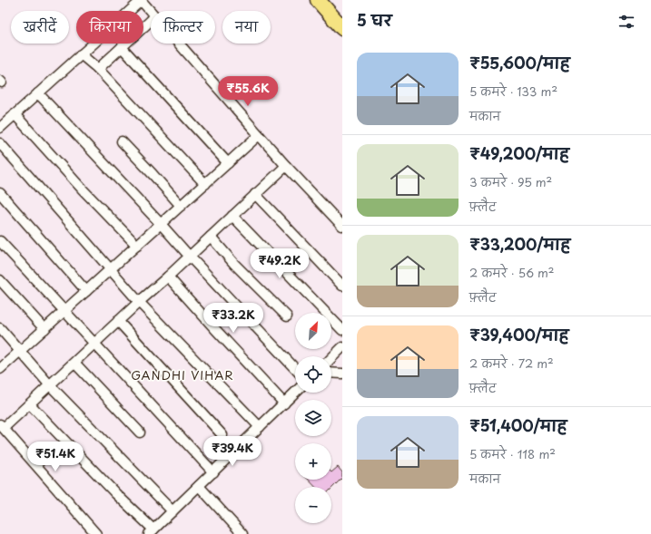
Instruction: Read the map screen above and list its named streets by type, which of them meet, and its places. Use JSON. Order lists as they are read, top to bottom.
{
  "districts": ["GANDHI VIHAR"],
  "north": "top right",
  "page": {
    "heading": "5 घर",
    "chip": [
      "खरीदें",
      "किराया",
      "फ़िल्टर",
      "नया"
    ],
    "list": [
      {
        "name": "₹55,600/माह",
        "note": "5 कमरे · 133 m² · मकान"
      },
      {
        "name": "₹49,200/माह",
        "note": "3 कमरे · 95 m² · फ़्लैट"
      },
      {
        "name": "₹33,200/माह",
        "note": "2 कमरे · 56 m² · फ़्लैट"
      },
      {
        "name": "₹39,400/माह",
        "note": "2 कमरे · 72 m² · फ़्लैट"
      },
      {
        "name": "₹51,400/माह",
        "note": "5 कमरे · 118 m² · मकान"
      }
    ],
    "price": [
      "₹55.6K",
      "₹49.2K",
      "₹33.2K",
      "₹39.4K",
      "₹51.4K"
    ],
    "map_buttons": ["+", "−"]
  }
}
